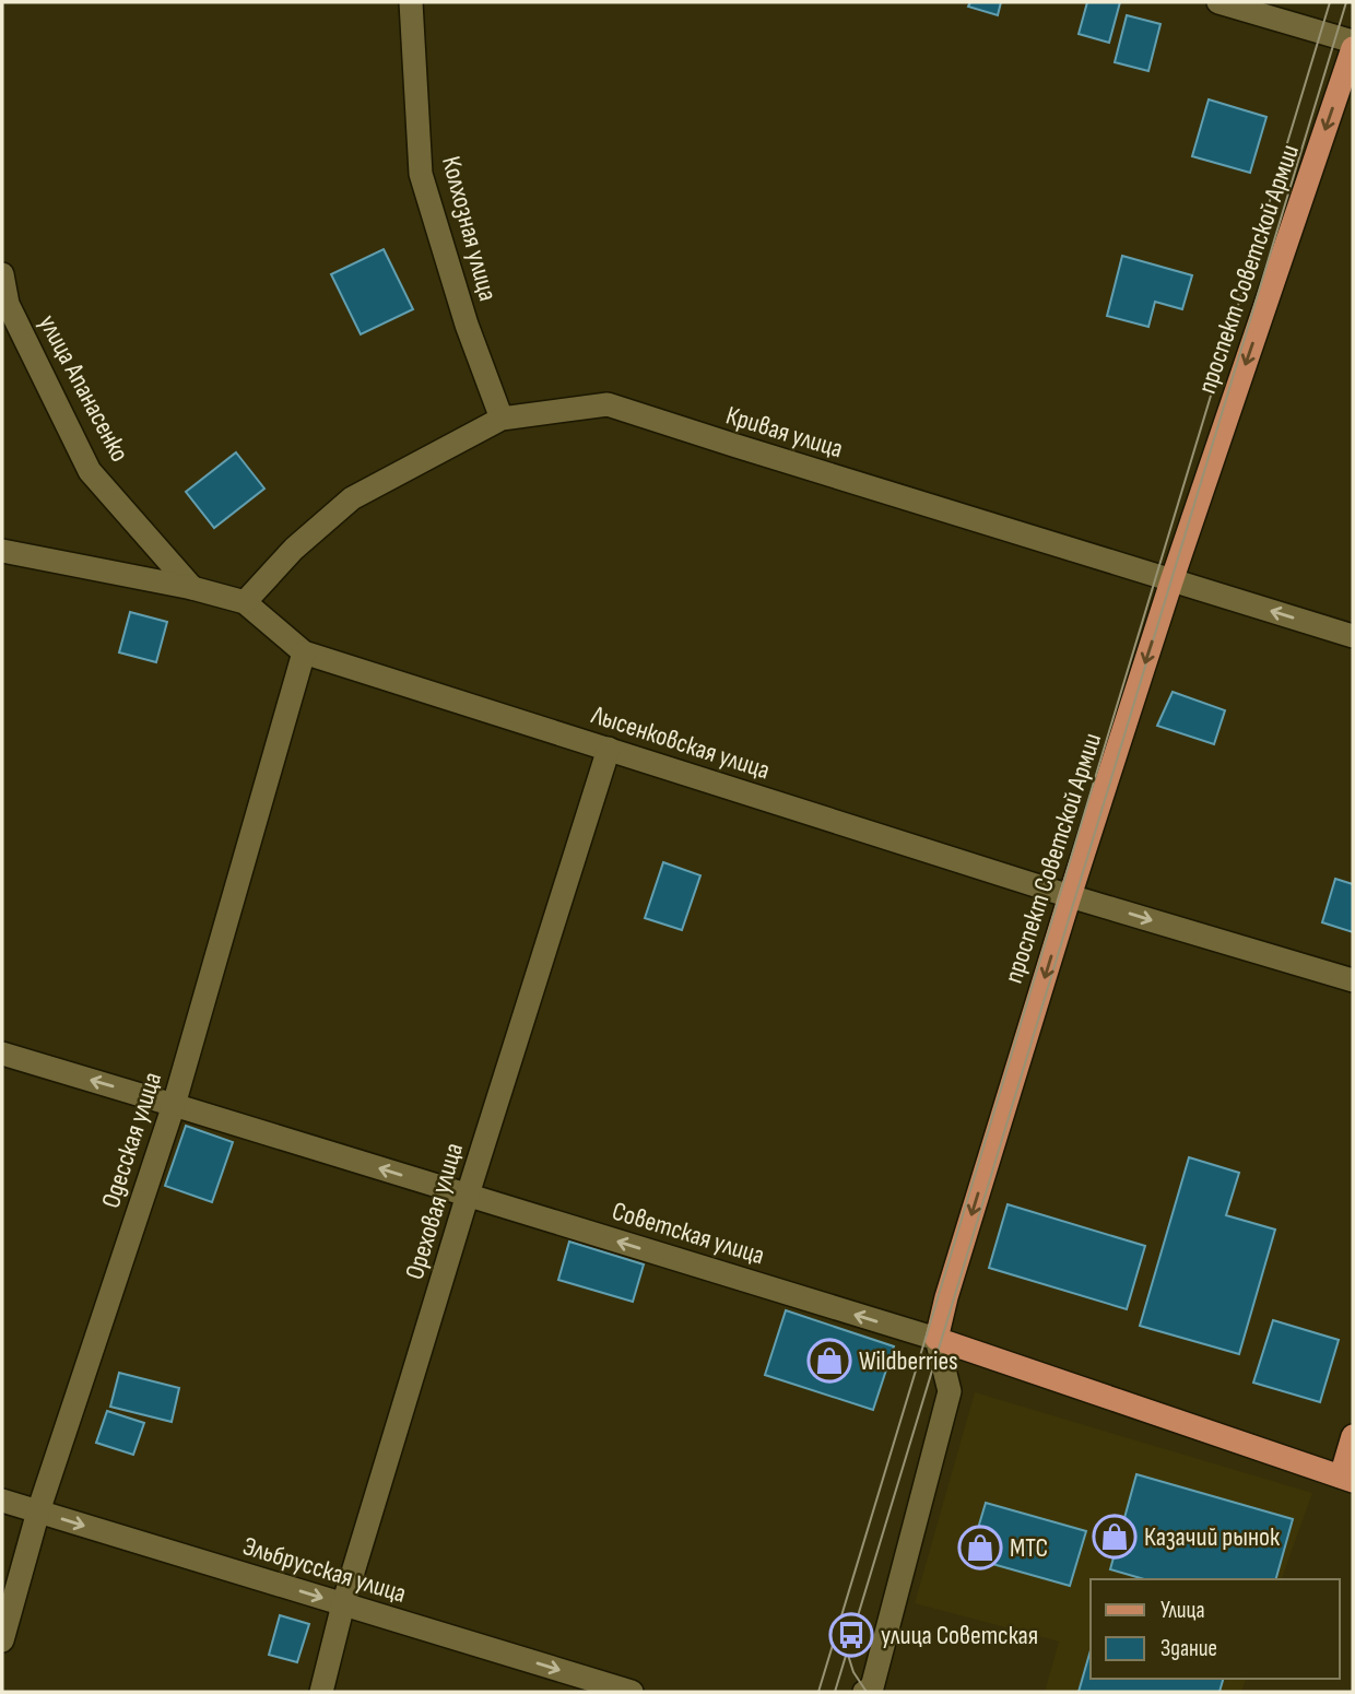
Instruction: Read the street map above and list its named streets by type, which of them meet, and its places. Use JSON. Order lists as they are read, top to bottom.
{
  "streets": {
    "main road": ["проспект Советской Армии", "Советская улица"],
    "street": [
      "Колхозная улица",
      "улица Апанасенко",
      "Кривая улица",
      "Лысенковская улица",
      "Одесская улица",
      "Ореховая улица",
      "Эльбрусская улица"
    ]
  },
  "crossings": [
    ["Колхозная улица", "Кривая улица"],
    ["проспект Советской Армии", "Кривая улица"],
    ["проспект Советской Армии", "Лысенковская улица"],
    ["проспект Советской Армии", "Советская улица"],
    ["улица Апанасенко", "Лысенковская улица"],
    ["Кривая улица", "Лысенковская улица"],
    ["Лысенковская улица", "Одесская улица"],
    ["Лысенковская улица", "Ореховая улица"],
    ["Одесская улица", "Советская улица"],
    ["Одесская улица", "Эльбрусская улица"],
    ["Ореховая улица", "Советская улица"],
    ["Ореховая улица", "Эльбрусская улица"]
  ],
  "one_way": ["проспект Советской Армии", "Советская улица", "Эльбрусская улица"],
  "places": {
    "shop": ["Wildberries", "Казачий рынок", "МТС"],
    "bus stop": ["улица Советская"]
  },
  "legend": ["Улица", "Здание"]
}
